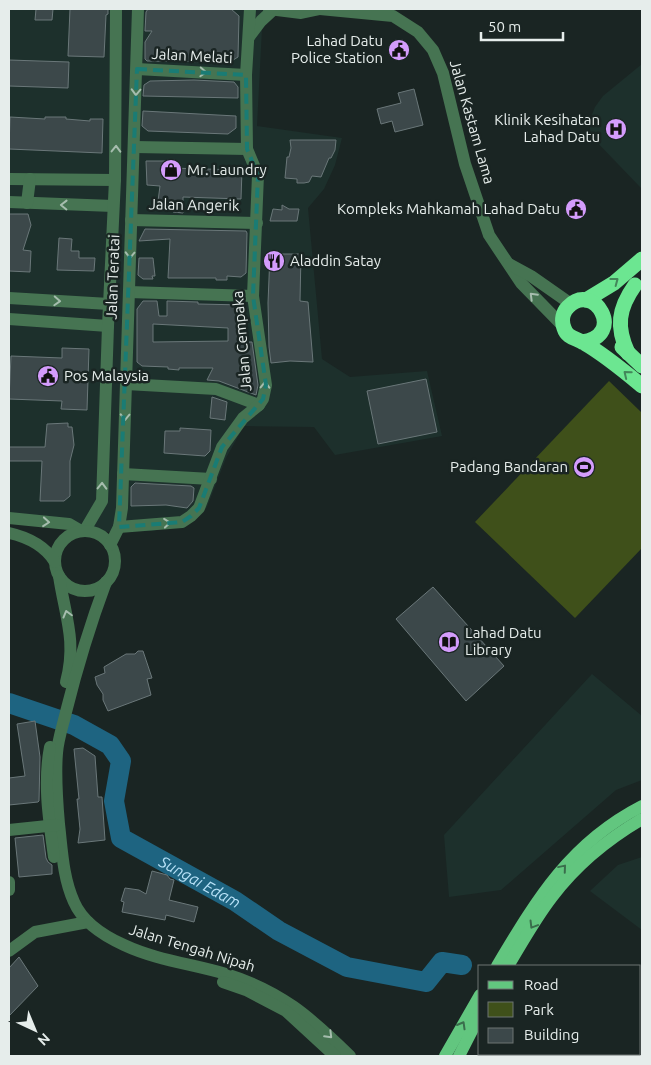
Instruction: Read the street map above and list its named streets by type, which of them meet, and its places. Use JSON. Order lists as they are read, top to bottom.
{
  "streets": {
    "street": [
      "Jalan Melati",
      "Jalan Kastam Lama",
      "Jalan Angerik",
      "Jalan Teratai",
      "Jalan Cempaka",
      "Jalan Tengah Nipah"
    ]
  },
  "crossings": [
    ["Jalan Melati", "Jalan Teratai"],
    ["Jalan Melati", "Jalan Cempaka"],
    ["Jalan Angerik", "Jalan Teratai"],
    ["Jalan Angerik", "Jalan Cempaka"],
    ["Jalan Teratai", "Jalan Cempaka"],
    ["Jalan Teratai", "Jalan Tengah Nipah"]
  ],
  "water": ["Sungai Edam"],
  "places": {
    "public building": ["Lahad Datu Police Station", "Kompleks Mahkamah Lahad Datu", "Pos Malaysia"],
    "hospital": ["Klinik Kesihatan Lahad Datu"],
    "shop": ["Mr. Laundry"],
    "restaurant": ["Aladdin Satay"],
    "sports": ["Padang Bandaran"],
    "library": ["Lahad Datu Library"]
  },
  "legend": ["Road", "Park", "Building"],
  "scale_bar": "50 m",
  "north": "bottom right"
}
